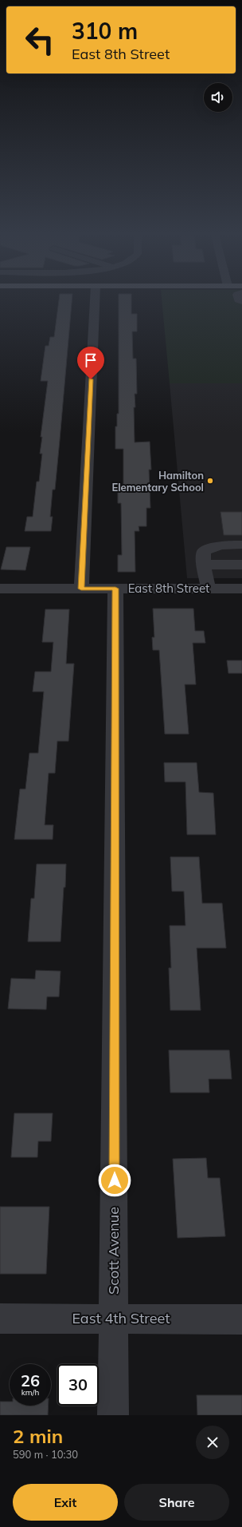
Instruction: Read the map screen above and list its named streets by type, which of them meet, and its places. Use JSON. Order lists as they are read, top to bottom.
{
  "streets": {
    "street": ["East 8th Street", "Scott Avenue", "East 4th Street"]
  },
  "crossings": [
    ["East 8th Street", "Scott Avenue"],
    ["Scott Avenue", "East 4th Street"]
  ],
  "places": ["Hamilton Elementary School"],
  "page": {
    "turn": ["310 m", "East 8th Street"],
    "speed": "26 km/h",
    "limit": "30",
    "heading": ["2 min", "590 m · 10:30"],
    "buttons": ["Exit", "Share"]
  }
}
